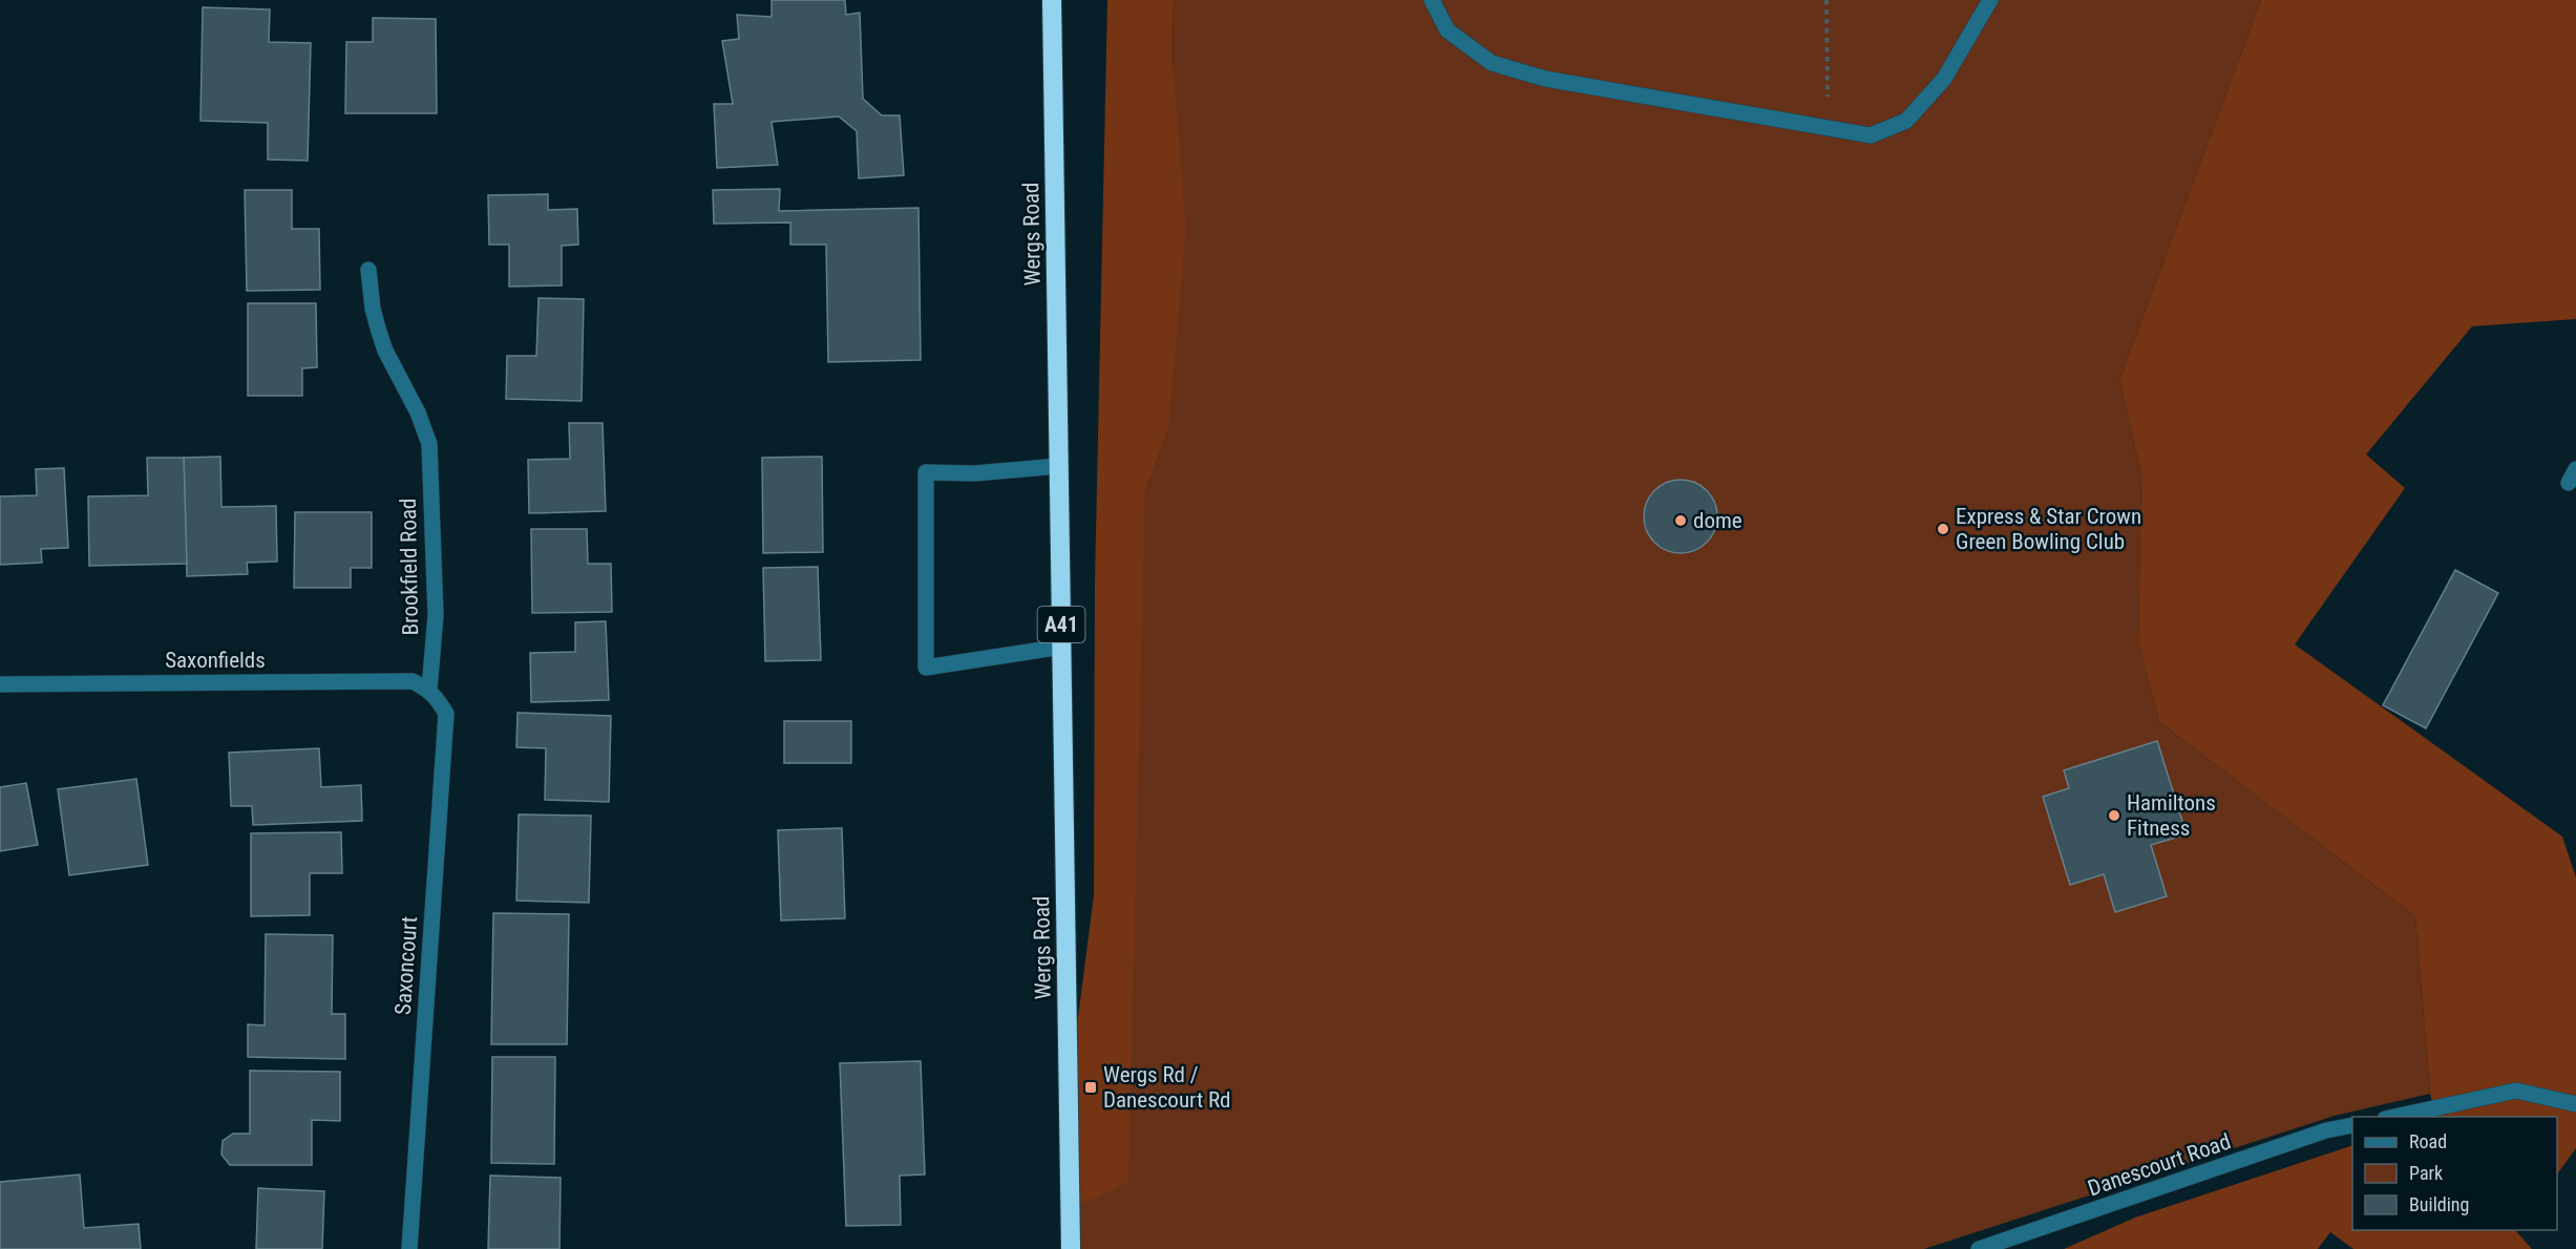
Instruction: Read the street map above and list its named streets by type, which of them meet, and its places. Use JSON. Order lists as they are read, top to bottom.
{
  "streets": {
    "highway": ["Wergs Road", "A41"],
    "street": [
      "Brookfield Road",
      "Saxonfields",
      "Saxoncourt",
      "Danescourt Road"
    ]
  },
  "crossings": [
    ["Brookfield Road", "Saxonfields"],
    ["Brookfield Road", "Saxoncourt"],
    ["Saxonfields", "Saxoncourt"]
  ],
  "places": {
    "other": ["dome", "Express & Star Crown Green Bowling Club", "Hamiltons Fitness"],
    "transit": ["Wergs Rd / Danescourt Rd"]
  },
  "legend": ["Road", "Park", "Building"]
}
